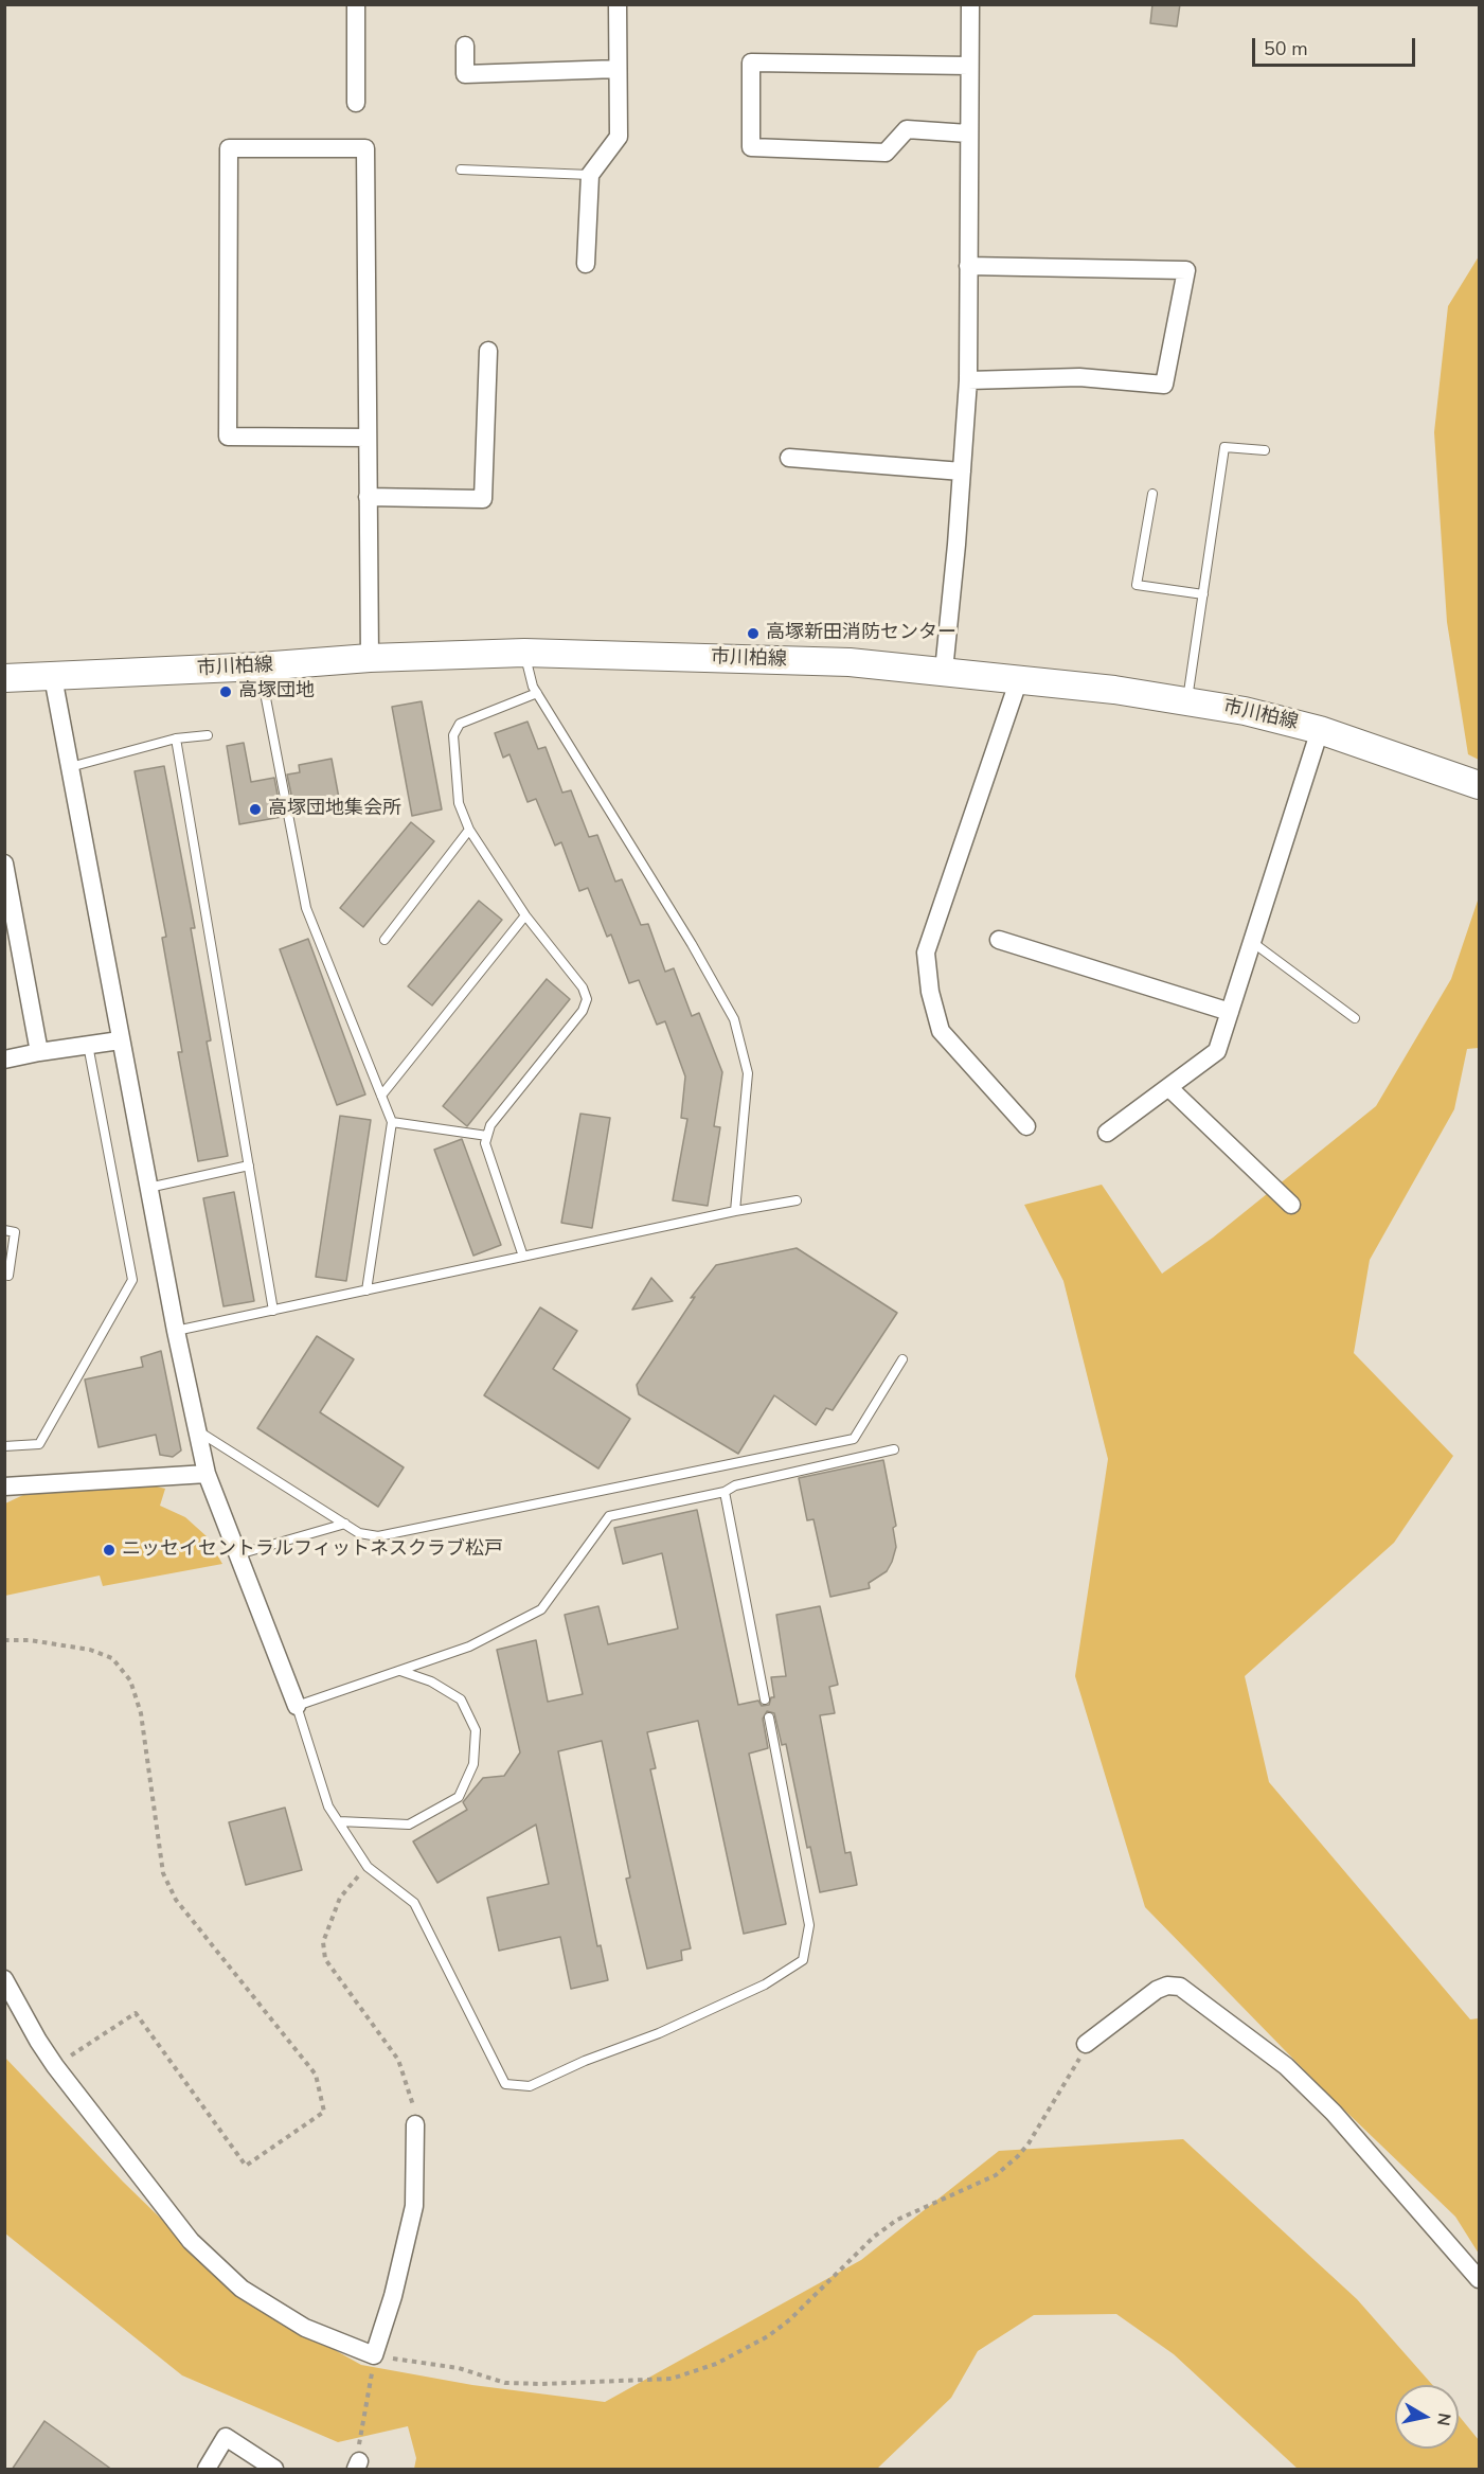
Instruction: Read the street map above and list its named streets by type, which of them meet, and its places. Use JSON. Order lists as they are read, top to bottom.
{
  "streets": {
    "main road": ["市川柏線"]
  },
  "places": [
    "高塚新田消防センター",
    "高塚団地",
    "高塚団地集会所",
    "ニッセイセントラルフィットネスクラブ松戸"
  ],
  "scale_bar": "50 m",
  "north": "right"
}
